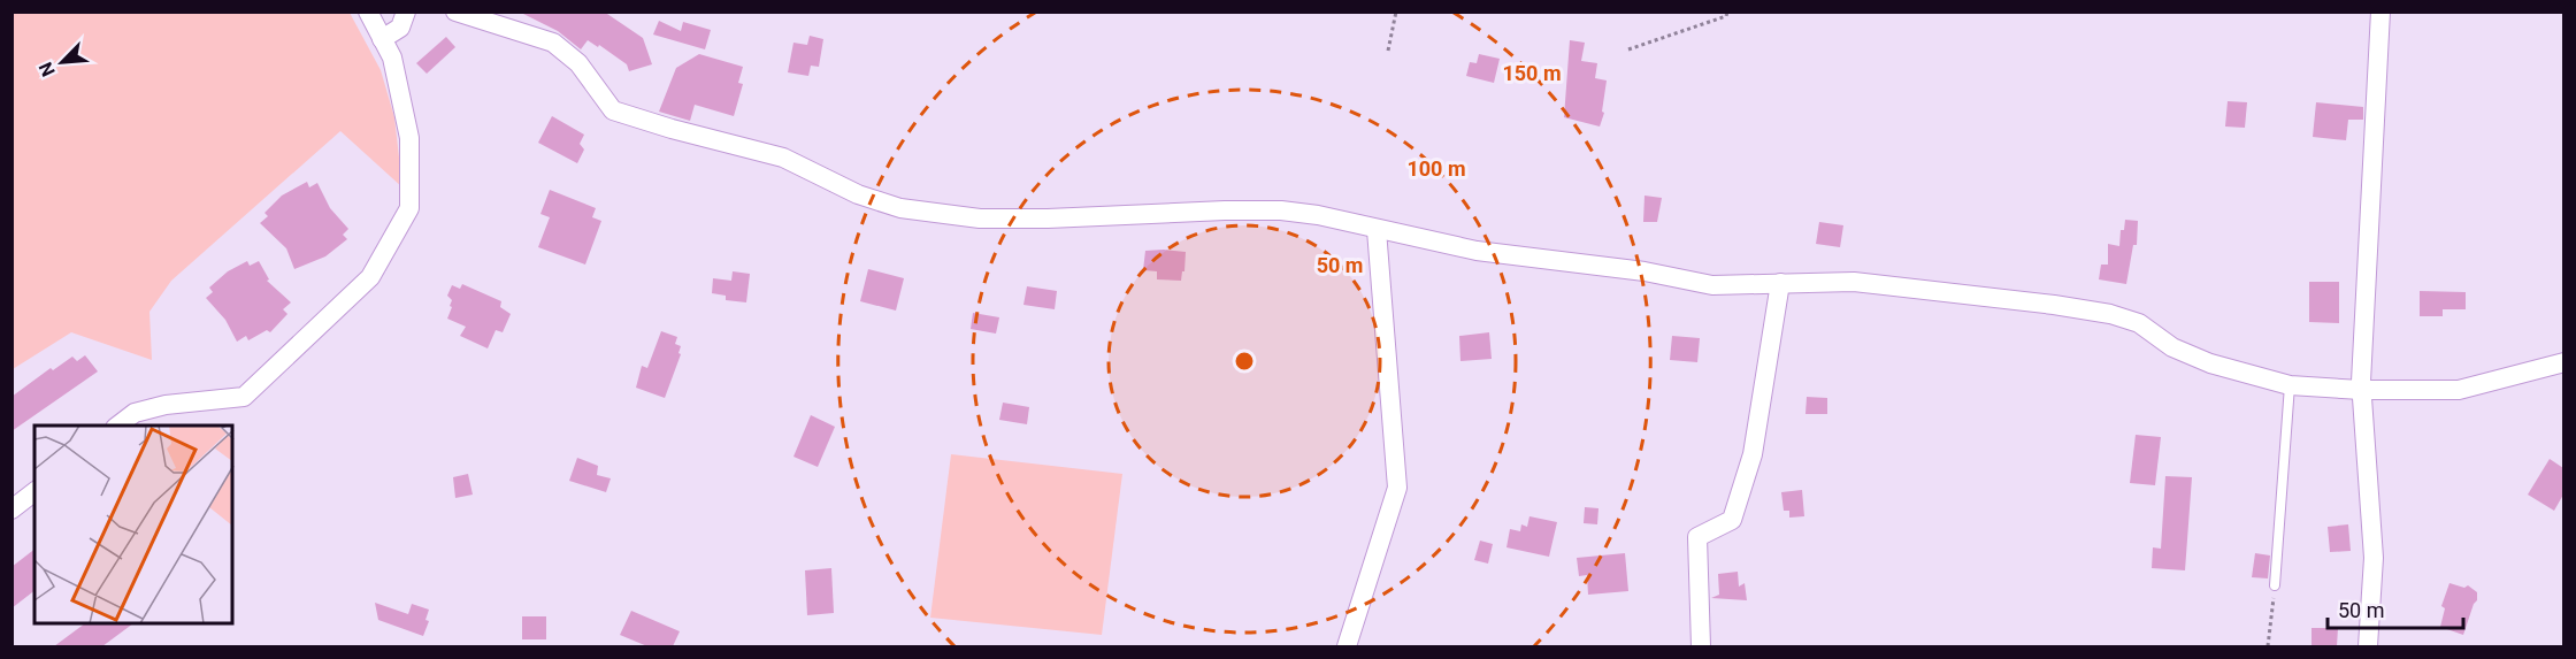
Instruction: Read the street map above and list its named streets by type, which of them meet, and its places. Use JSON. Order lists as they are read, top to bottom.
{
  "scale_bar": "50 m",
  "north": "bottom left",
  "rings": ["150 m", "100 m", "50 m"]
}
